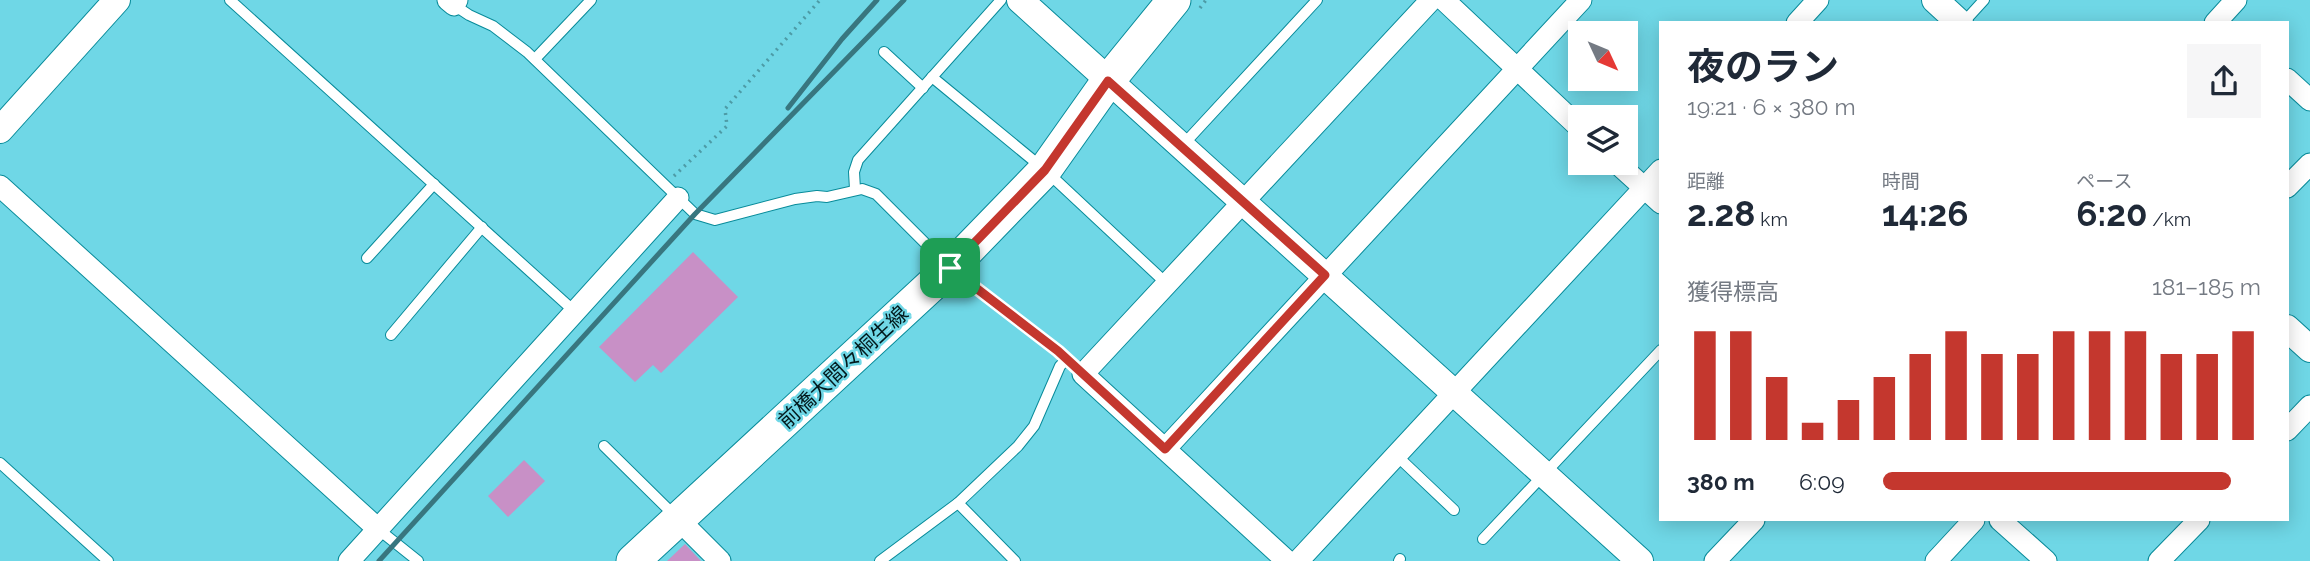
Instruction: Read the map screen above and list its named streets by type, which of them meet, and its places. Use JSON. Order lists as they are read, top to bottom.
{
  "streets": {
    "main road": ["前橋大間々桐生線"]
  },
  "north": "bottom right",
  "page": {
    "heading": ["夜のラン", "19:21 · 6 × 380 m"],
    "stats": [
      ["距離", "2.28 km"],
      ["時間", "14:26"],
      ["ペース", "6:20 /km"]
    ],
    "chart": ["獲得標高", "181–185 m"],
    "list": [
      {
        "name": "380 m",
        "note": "6:09"
      }
    ]
  }
}
